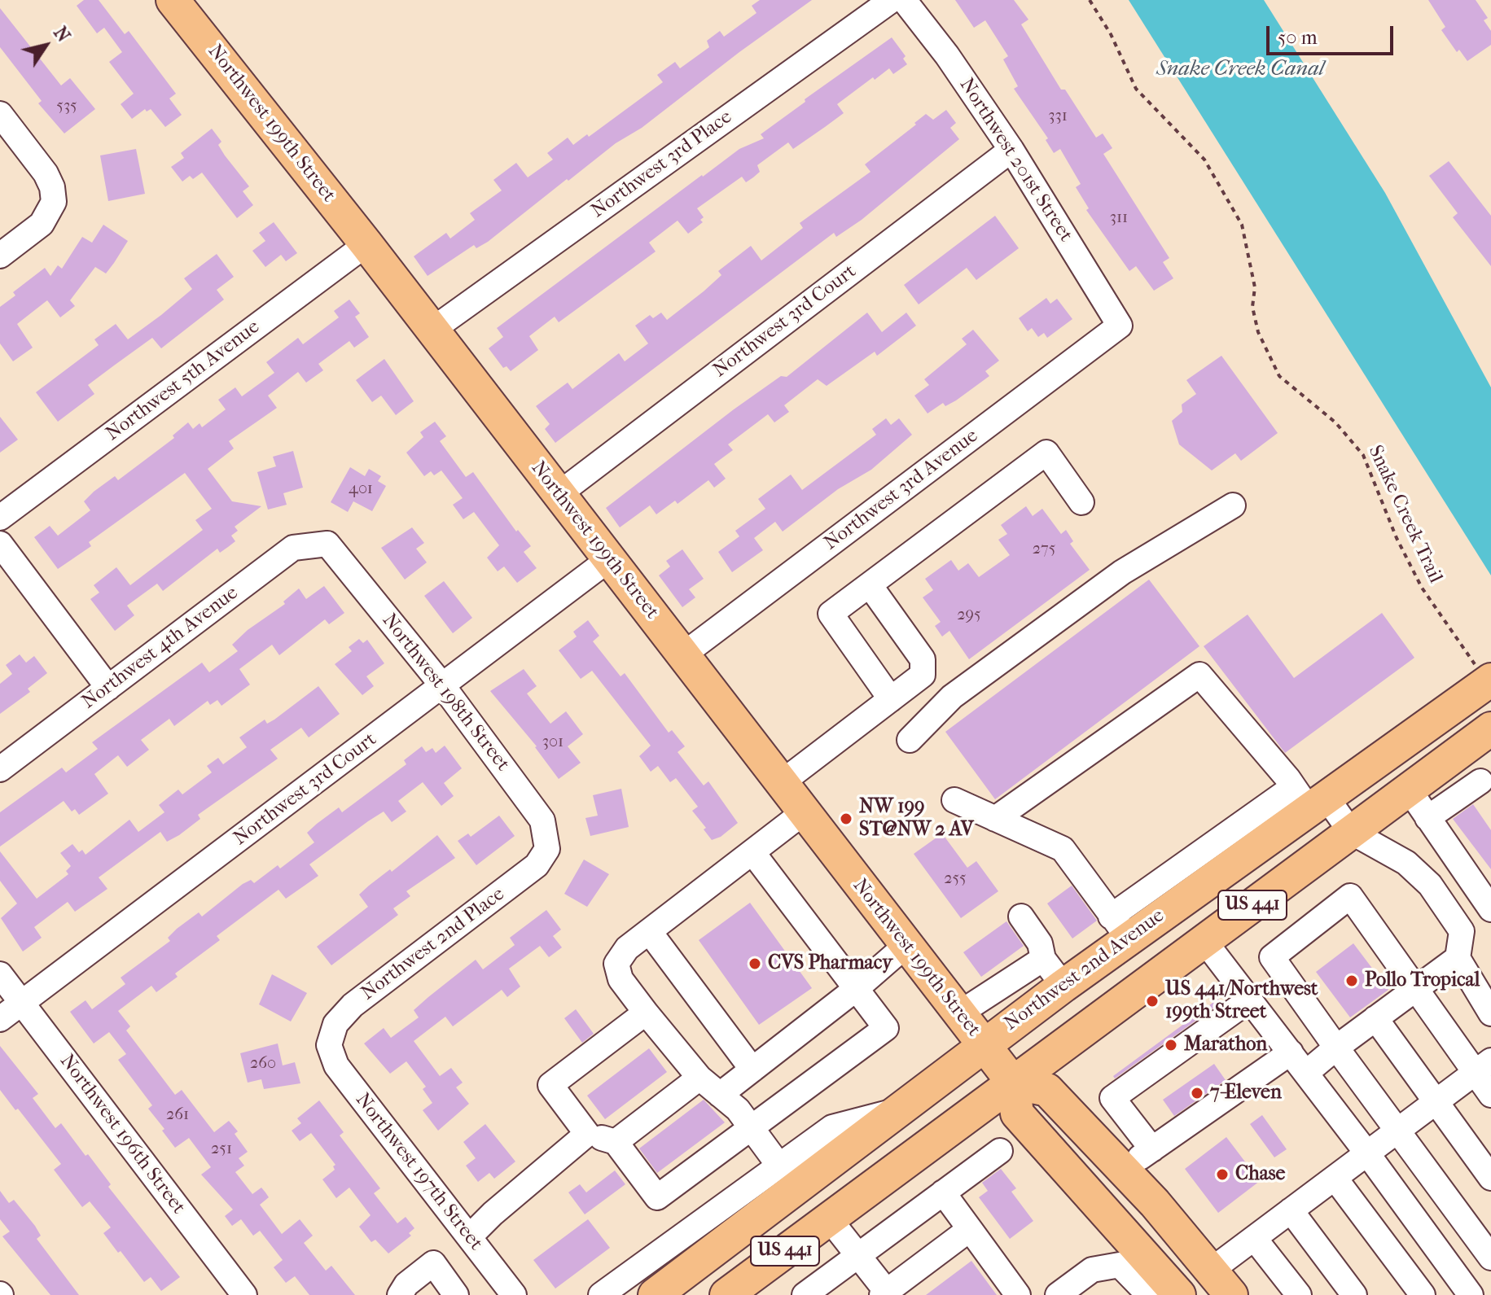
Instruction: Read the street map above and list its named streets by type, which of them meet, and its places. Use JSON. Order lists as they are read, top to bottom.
{
  "streets": {
    "main road": ["Northwest 199th Street", "US 441", "Northwest 2nd Avenue"],
    "street": [
      "Northwest 201st Street",
      "Northwest 3rd Place",
      "Northwest 3rd Court",
      "Northwest 5th Avenue",
      "Northwest 3rd Avenue",
      "Northwest 4th Avenue",
      "Northwest 198th Street",
      "Northwest 2nd Place",
      "Northwest 196th Street",
      "Northwest 197th Street"
    ],
    "path": ["Snake Creek Trail"]
  },
  "crossings": [
    ["Northwest 199th Street", "Northwest 3rd Place"],
    ["Northwest 199th Street", "Northwest 3rd Court"],
    ["Northwest 199th Street", "Northwest 5th Avenue"],
    ["Northwest 199th Street", "Northwest 3rd Avenue"],
    ["Northwest 199th Street", "US 441"],
    ["Northwest 199th Street", "Northwest 2nd Avenue"],
    ["Northwest 201st Street", "Northwest 3rd Court"],
    ["Northwest 201st Street", "Northwest 3rd Avenue"],
    ["Northwest 3rd Court", "Northwest 198th Street"],
    ["Northwest 3rd Court", "Northwest 196th Street"],
    ["Snake Creek Trail", "Northwest 2nd Avenue"],
    ["Northwest 4th Avenue", "Northwest 198th Street"],
    ["Northwest 198th Street", "Northwest 2nd Place"],
    ["Northwest 2nd Place", "Northwest 197th Street"]
  ],
  "water": ["Snake Creek Canal"],
  "places": [
    "NW 199 ST@NW 2 AV",
    "CVS Pharmacy",
    "Pollo Tropical",
    "US 441/Northwest 199th Street",
    "Marathon",
    "7-Eleven",
    "Chase"
  ],
  "house_numbers": [
    "535",
    "331",
    "311",
    "401",
    "275",
    "295",
    "301",
    "255",
    "260",
    "261",
    "251"
  ],
  "scale_bar": "50 m",
  "north": "top right"
}
